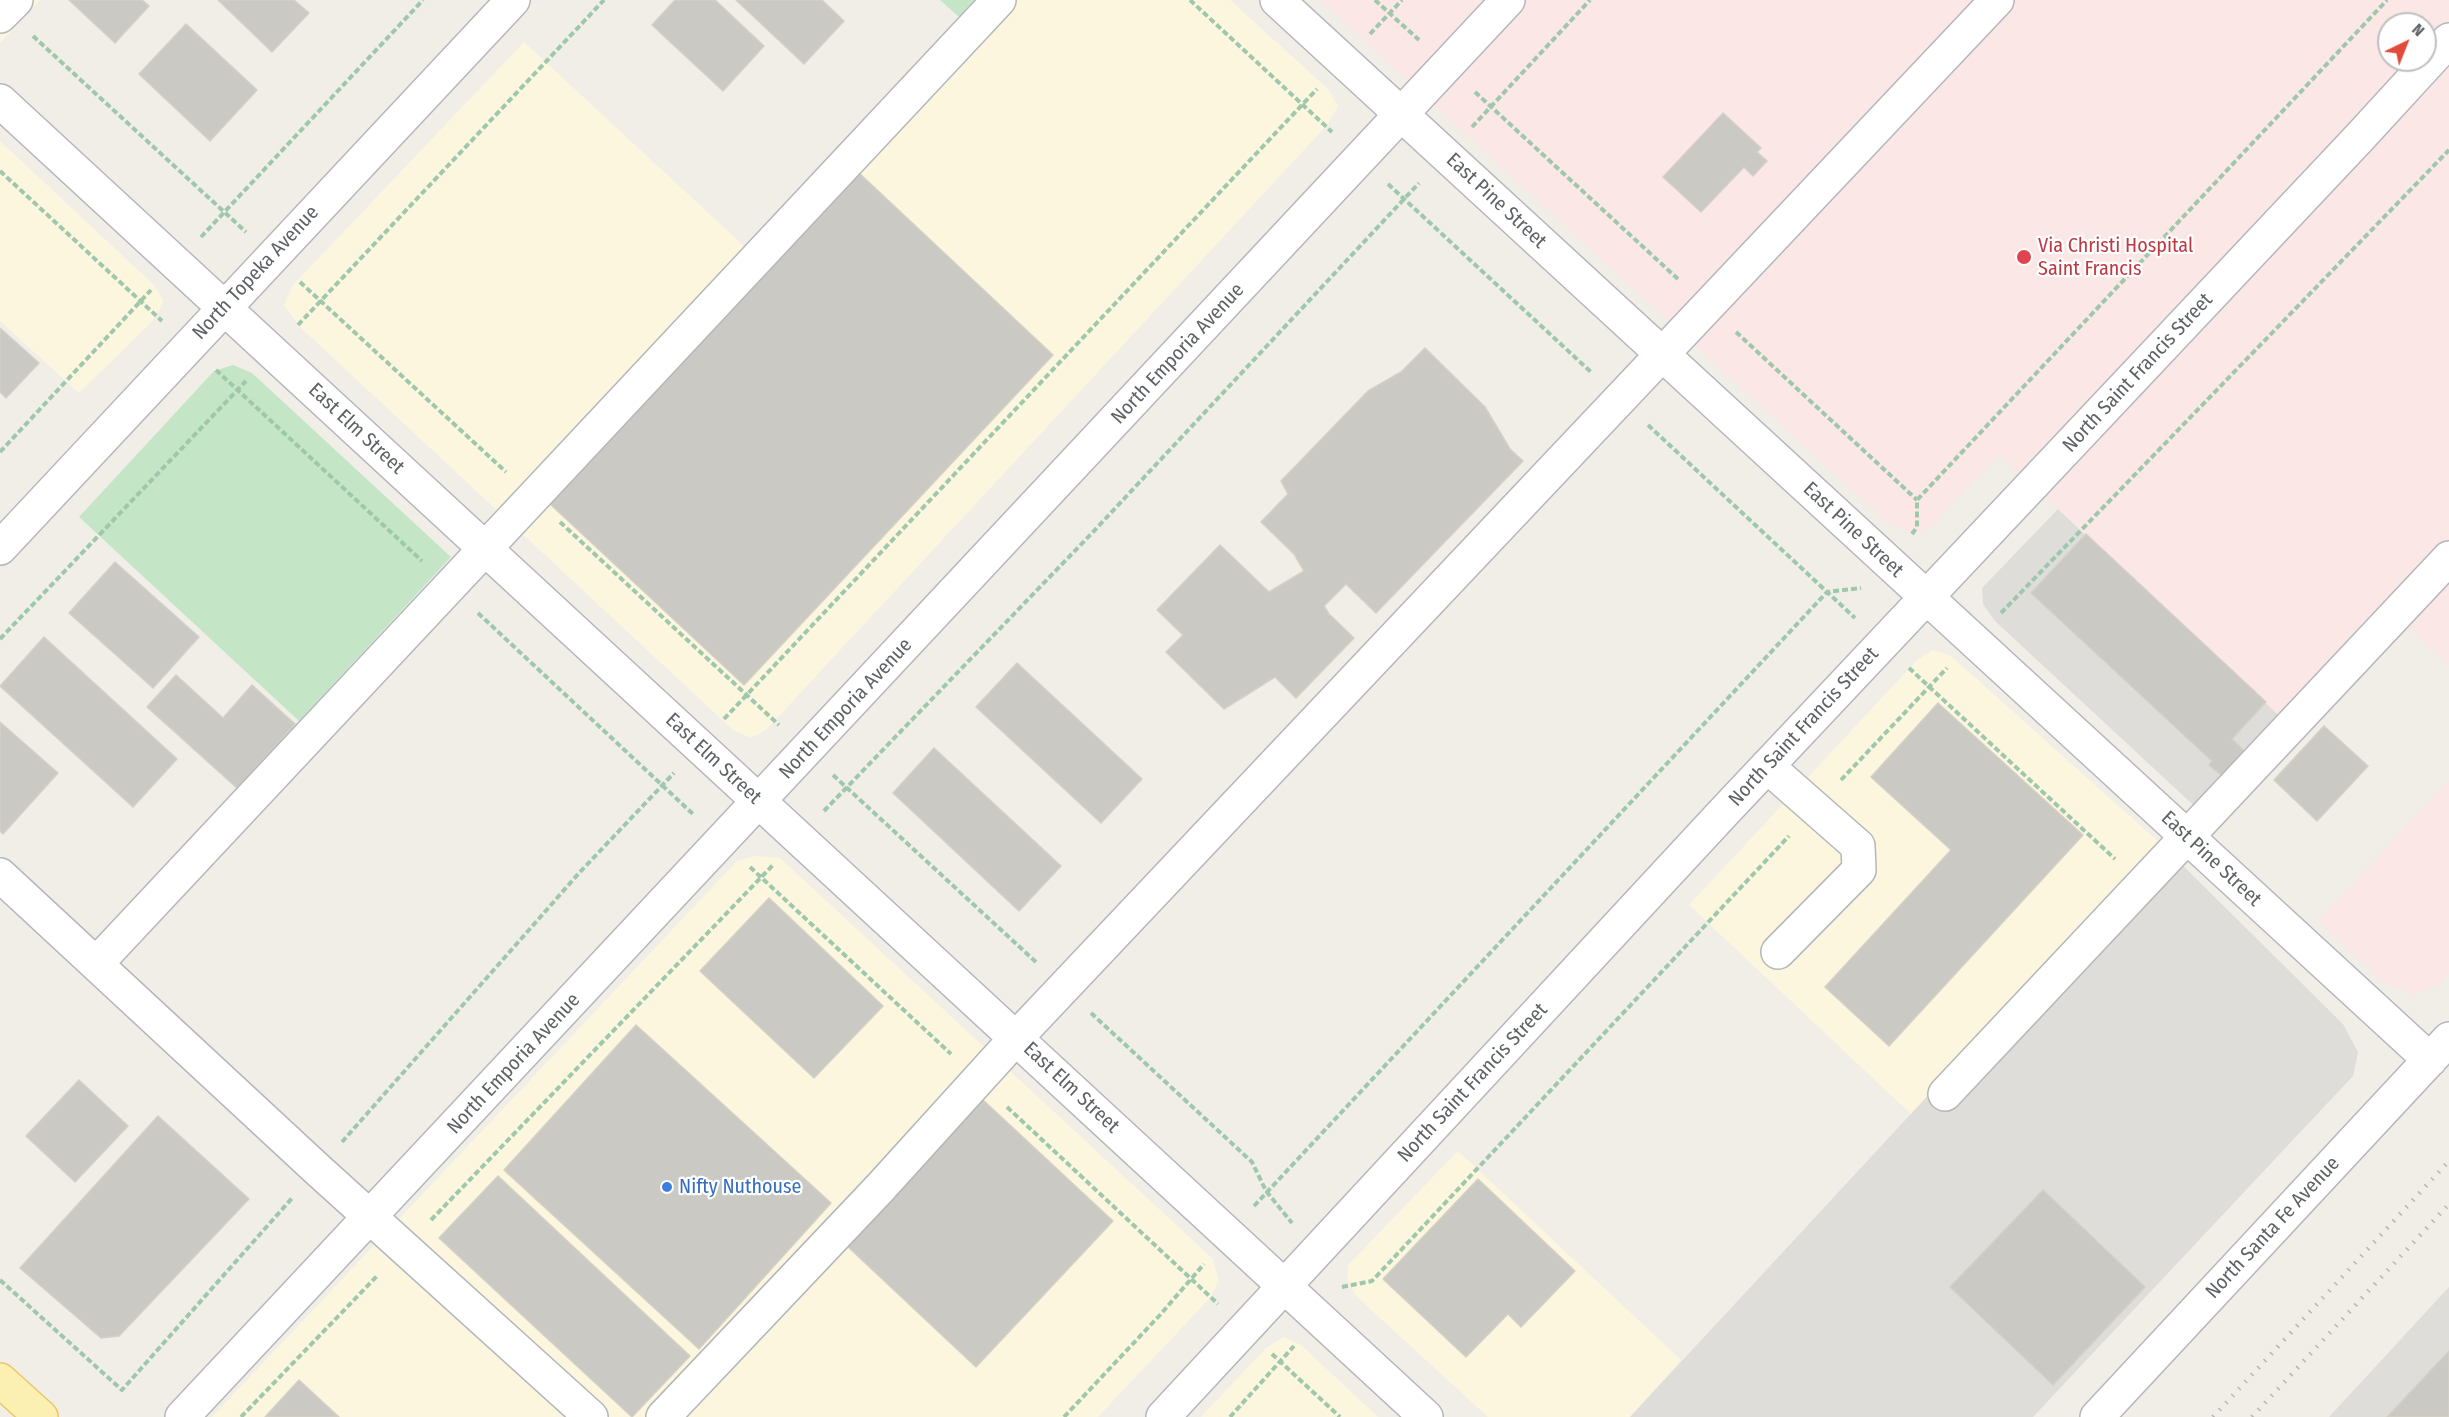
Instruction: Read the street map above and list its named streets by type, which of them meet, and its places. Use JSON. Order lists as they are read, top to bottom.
{
  "streets": {
    "street": [
      "East Pine Street",
      "North Topeka Avenue",
      "North Emporia Avenue",
      "North Saint Francis Street",
      "East Elm Street",
      "North Santa Fe Avenue"
    ]
  },
  "crossings": [
    ["East Pine Street", "North Emporia Avenue"],
    ["East Pine Street", "North Saint Francis Street"],
    ["East Pine Street", "North Santa Fe Avenue"],
    ["North Topeka Avenue", "East Elm Street"],
    ["North Emporia Avenue", "East Elm Street"],
    ["North Saint Francis Street", "East Elm Street"]
  ],
  "places": ["Via Christi Hospital Saint Francis", "Nifty Nuthouse"],
  "north": "top right"
}
